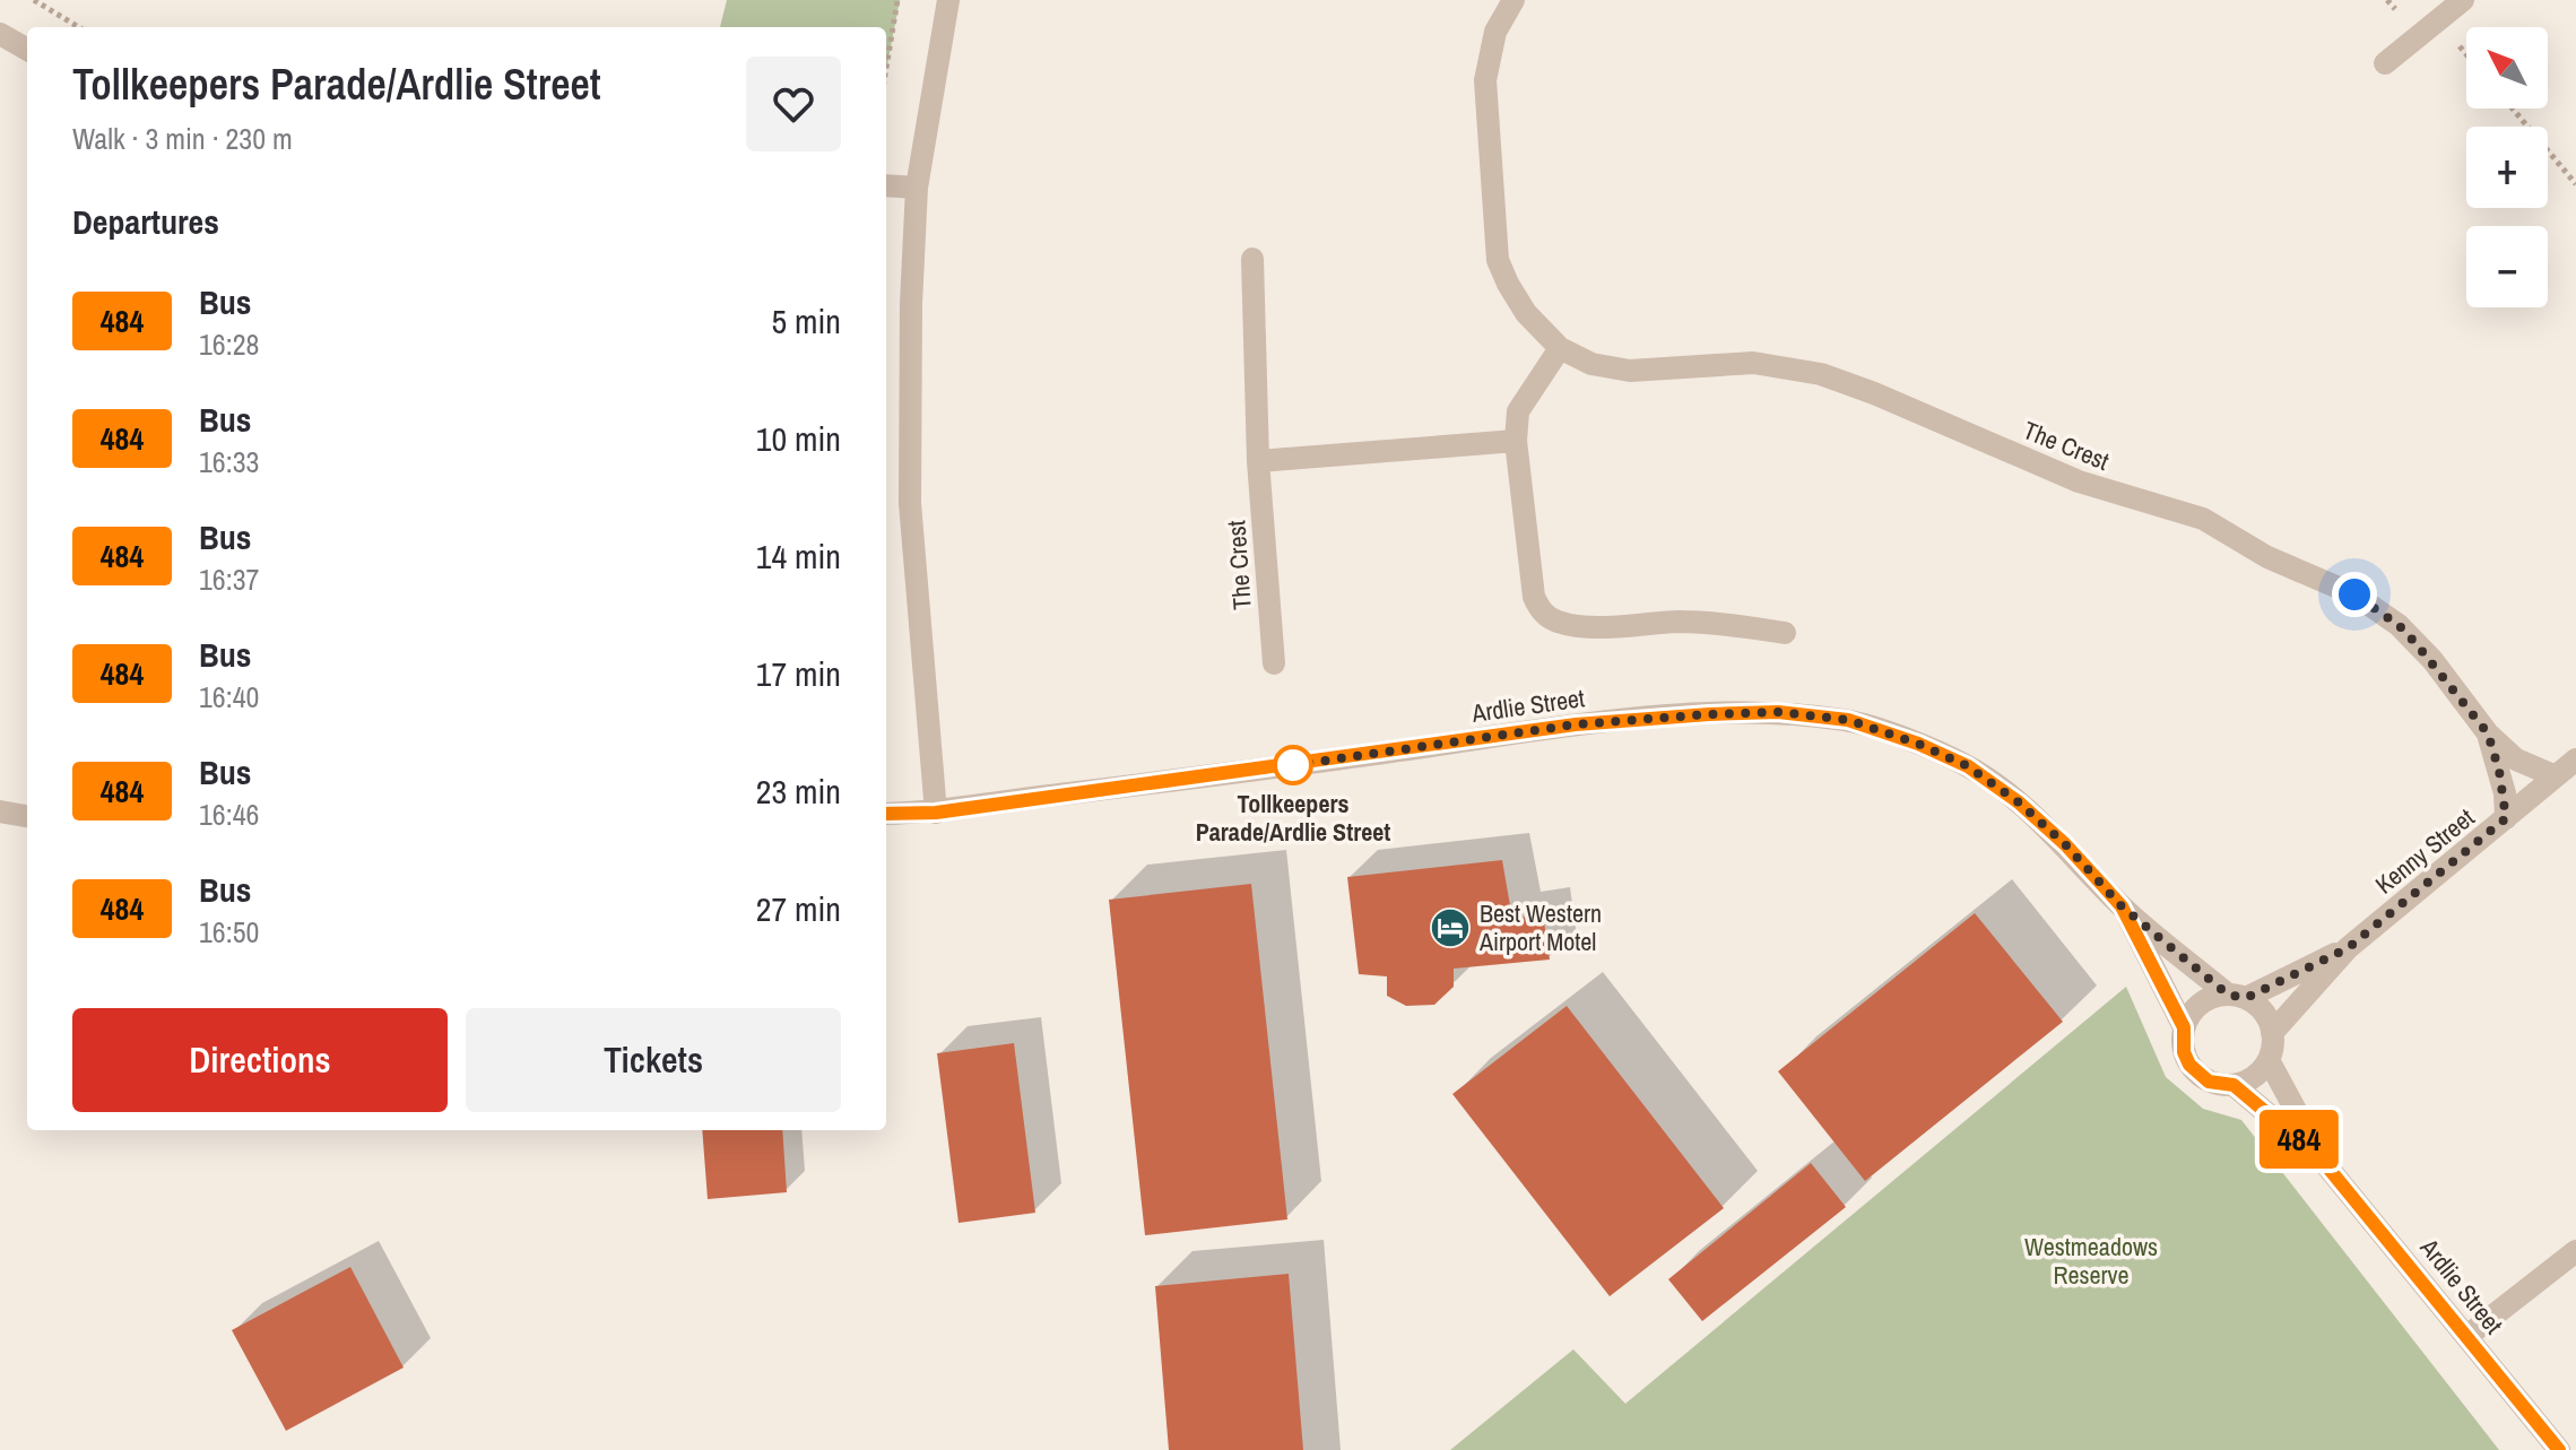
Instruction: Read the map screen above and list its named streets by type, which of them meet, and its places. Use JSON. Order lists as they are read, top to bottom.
{
  "streets": {
    "street": ["The Crest", "Ardlie Street", "Kenny Street"]
  },
  "crossings": [
    ["The Crest", "Kenny Street"],
    ["Ardlie Street", "Kenny Street"]
  ],
  "parks": ["Westmeadows Reserve"],
  "places": {
    "other": ["Tollkeepers Parade/Ardlie Street"],
    "hotel": ["Best Western Airport Motel"]
  },
  "lines": ["bus line 484"],
  "north": "top left",
  "page": {
    "on_map": "484",
    "map_buttons": ["+", "−"],
    "heading": [
      ["Tollkeepers Parade/Ardlie Street", "Walk · 3 min · 230 m"],
      "Departures"
    ],
    "list": [
      {
        "mark": "484",
        "name": "Bus",
        "note": "16:28",
        "value": "5 min"
      },
      {
        "mark": "484",
        "name": "Bus",
        "note": "16:33",
        "value": "10 min"
      },
      {
        "mark": "484",
        "name": "Bus",
        "note": "16:37",
        "value": "14 min"
      },
      {
        "mark": "484",
        "name": "Bus",
        "note": "16:40",
        "value": "17 min"
      },
      {
        "mark": "484",
        "name": "Bus",
        "note": "16:46",
        "value": "23 min"
      },
      {
        "mark": "484",
        "name": "Bus",
        "note": "16:50",
        "value": "27 min"
      }
    ],
    "buttons": ["Directions", "Tickets"]
  }
}
